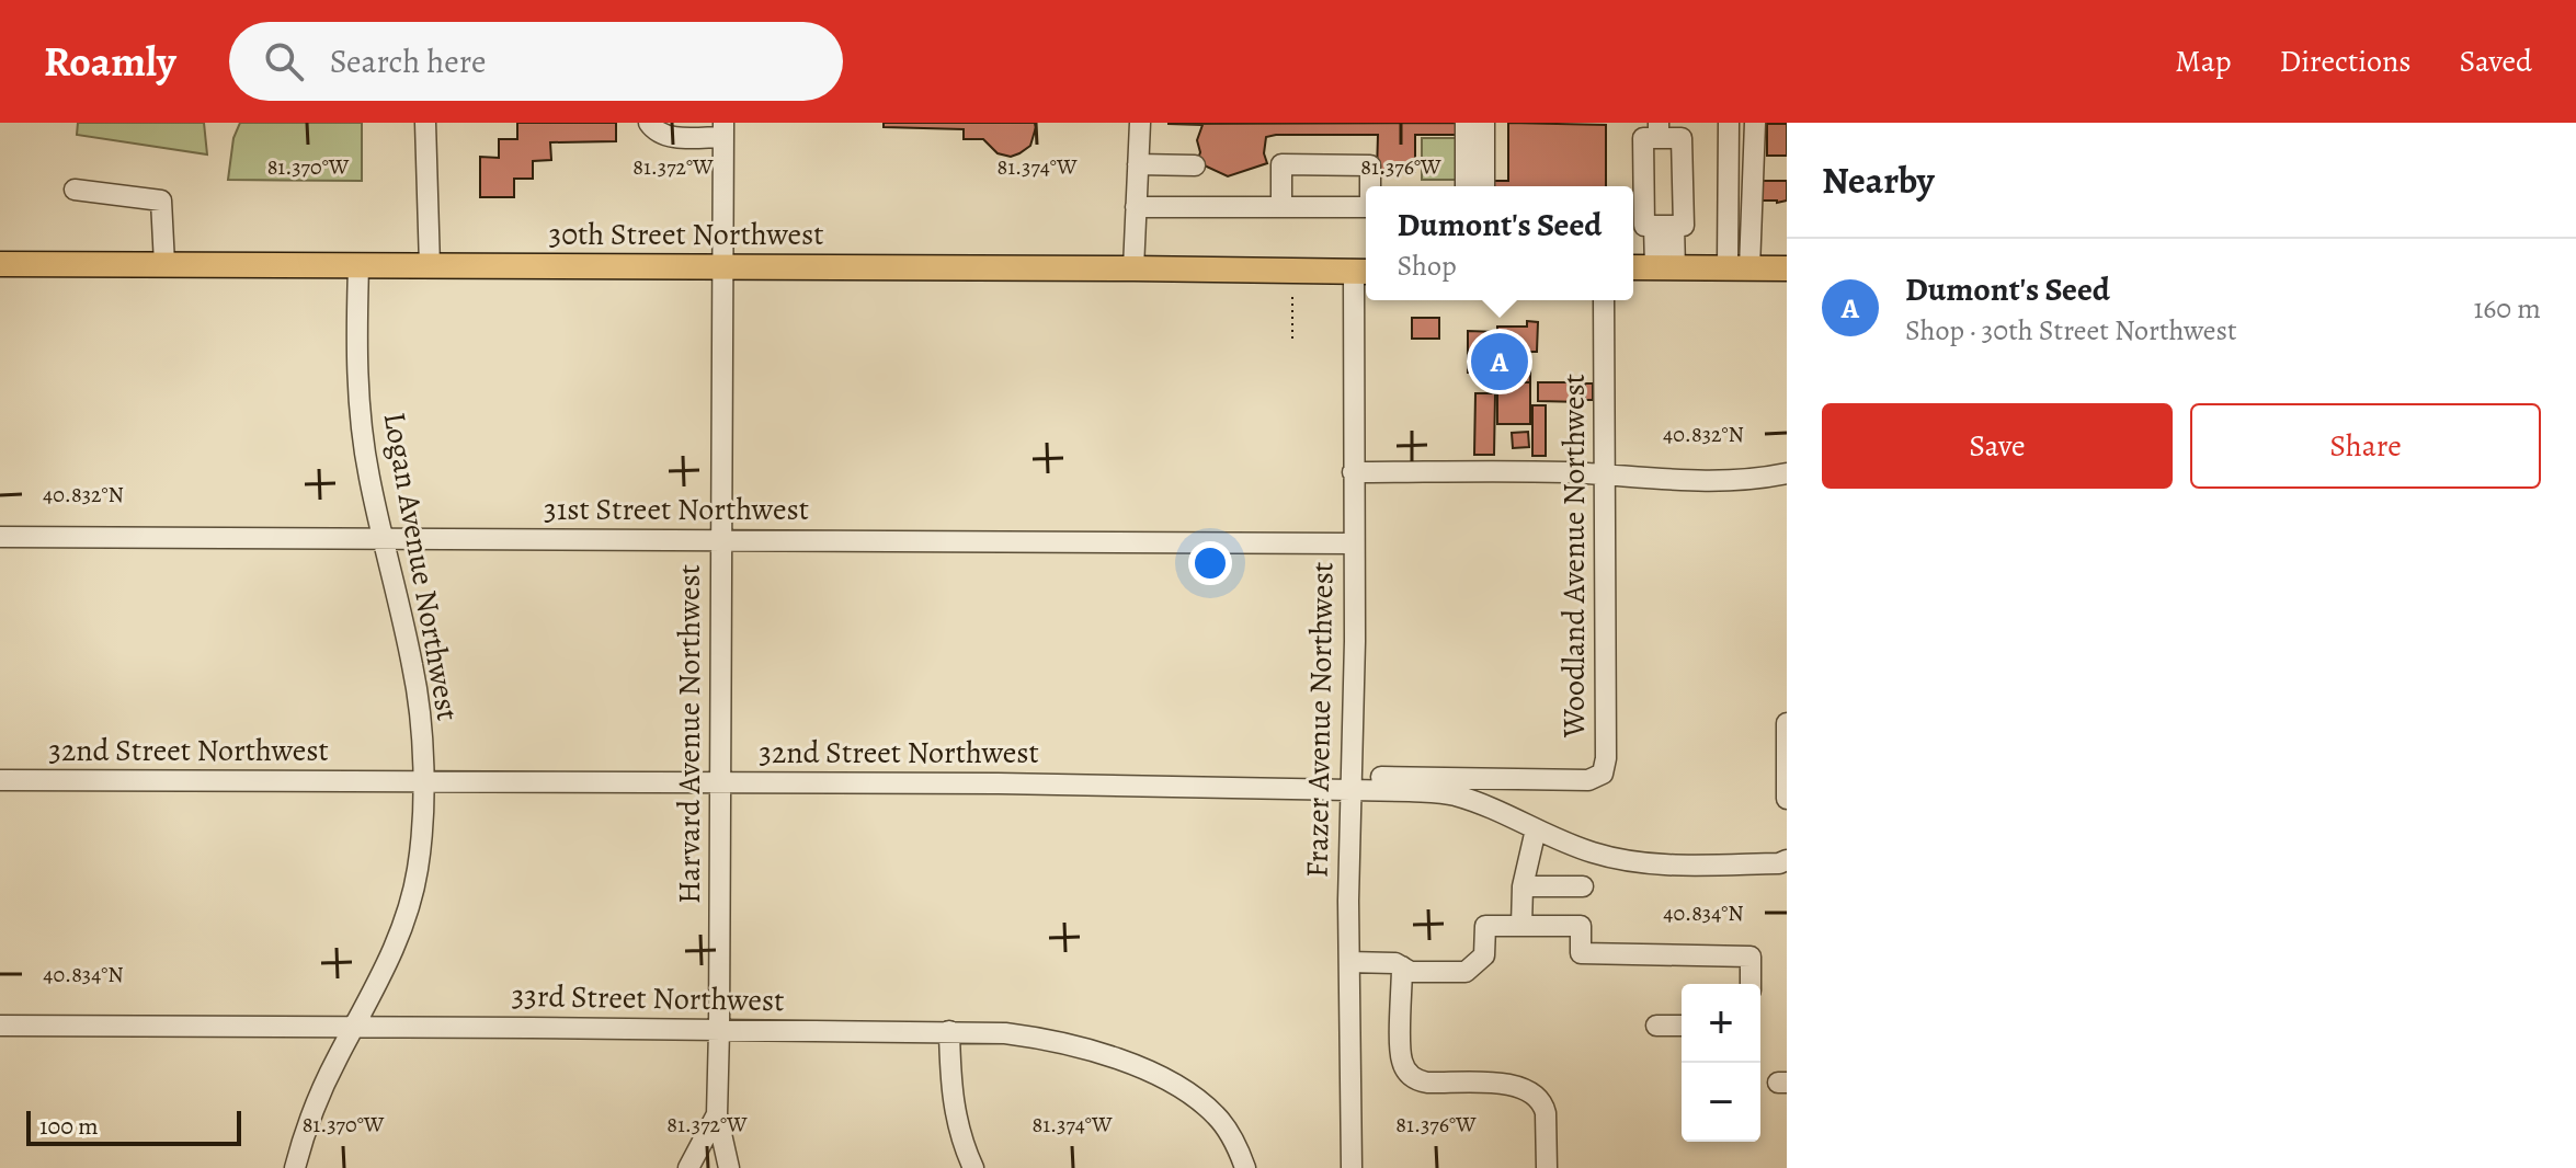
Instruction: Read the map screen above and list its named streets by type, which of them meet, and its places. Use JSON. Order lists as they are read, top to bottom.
{
  "streets": {
    "main road": ["30th Street Northwest"],
    "street": [
      "31st Street Northwest",
      "Woodland Avenue Northwest",
      "Logan Avenue Northwest",
      "Frazer Avenue Northwest",
      "Harvard Avenue Northwest",
      "32nd Street Northwest",
      "33rd Street Northwest"
    ]
  },
  "crossings": [
    ["30th Street Northwest", "Logan Avenue Northwest"],
    ["30th Street Northwest", "Frazer Avenue Northwest"],
    ["30th Street Northwest", "Harvard Avenue Northwest"],
    ["31st Street Northwest", "Logan Avenue Northwest"],
    ["31st Street Northwest", "Frazer Avenue Northwest"],
    ["31st Street Northwest", "Harvard Avenue Northwest"],
    ["Woodland Avenue Northwest", "Frazer Avenue Northwest"],
    ["Woodland Avenue Northwest", "32nd Street Northwest"],
    ["Logan Avenue Northwest", "32nd Street Northwest"],
    ["Logan Avenue Northwest", "33rd Street Northwest"],
    ["Frazer Avenue Northwest", "32nd Street Northwest"],
    ["Harvard Avenue Northwest", "32nd Street Northwest"],
    ["Harvard Avenue Northwest", "33rd Street Northwest"]
  ],
  "scale_bar": "100 m",
  "page": {
    "header": "Roamly",
    "search": "Search here",
    "nav": ["Map", "Directions", "Saved"],
    "heading": "Nearby",
    "popup": ["Dumont's Seed", "Shop"],
    "list": [
      {
        "mark": "A",
        "name": "Dumont's Seed",
        "note": "Shop · 30th Street Northwest",
        "value": "160 m"
      }
    ],
    "pins": "A",
    "buttons": ["Save", "Share"],
    "map_buttons": ["+", "−"],
    "scale": "100 m"
  },
  "coordinates": [
    "81.370°W",
    "81.372°W",
    "81.374°W",
    "81.376°W",
    "40.832°N",
    "40.834°N"
  ]
}
